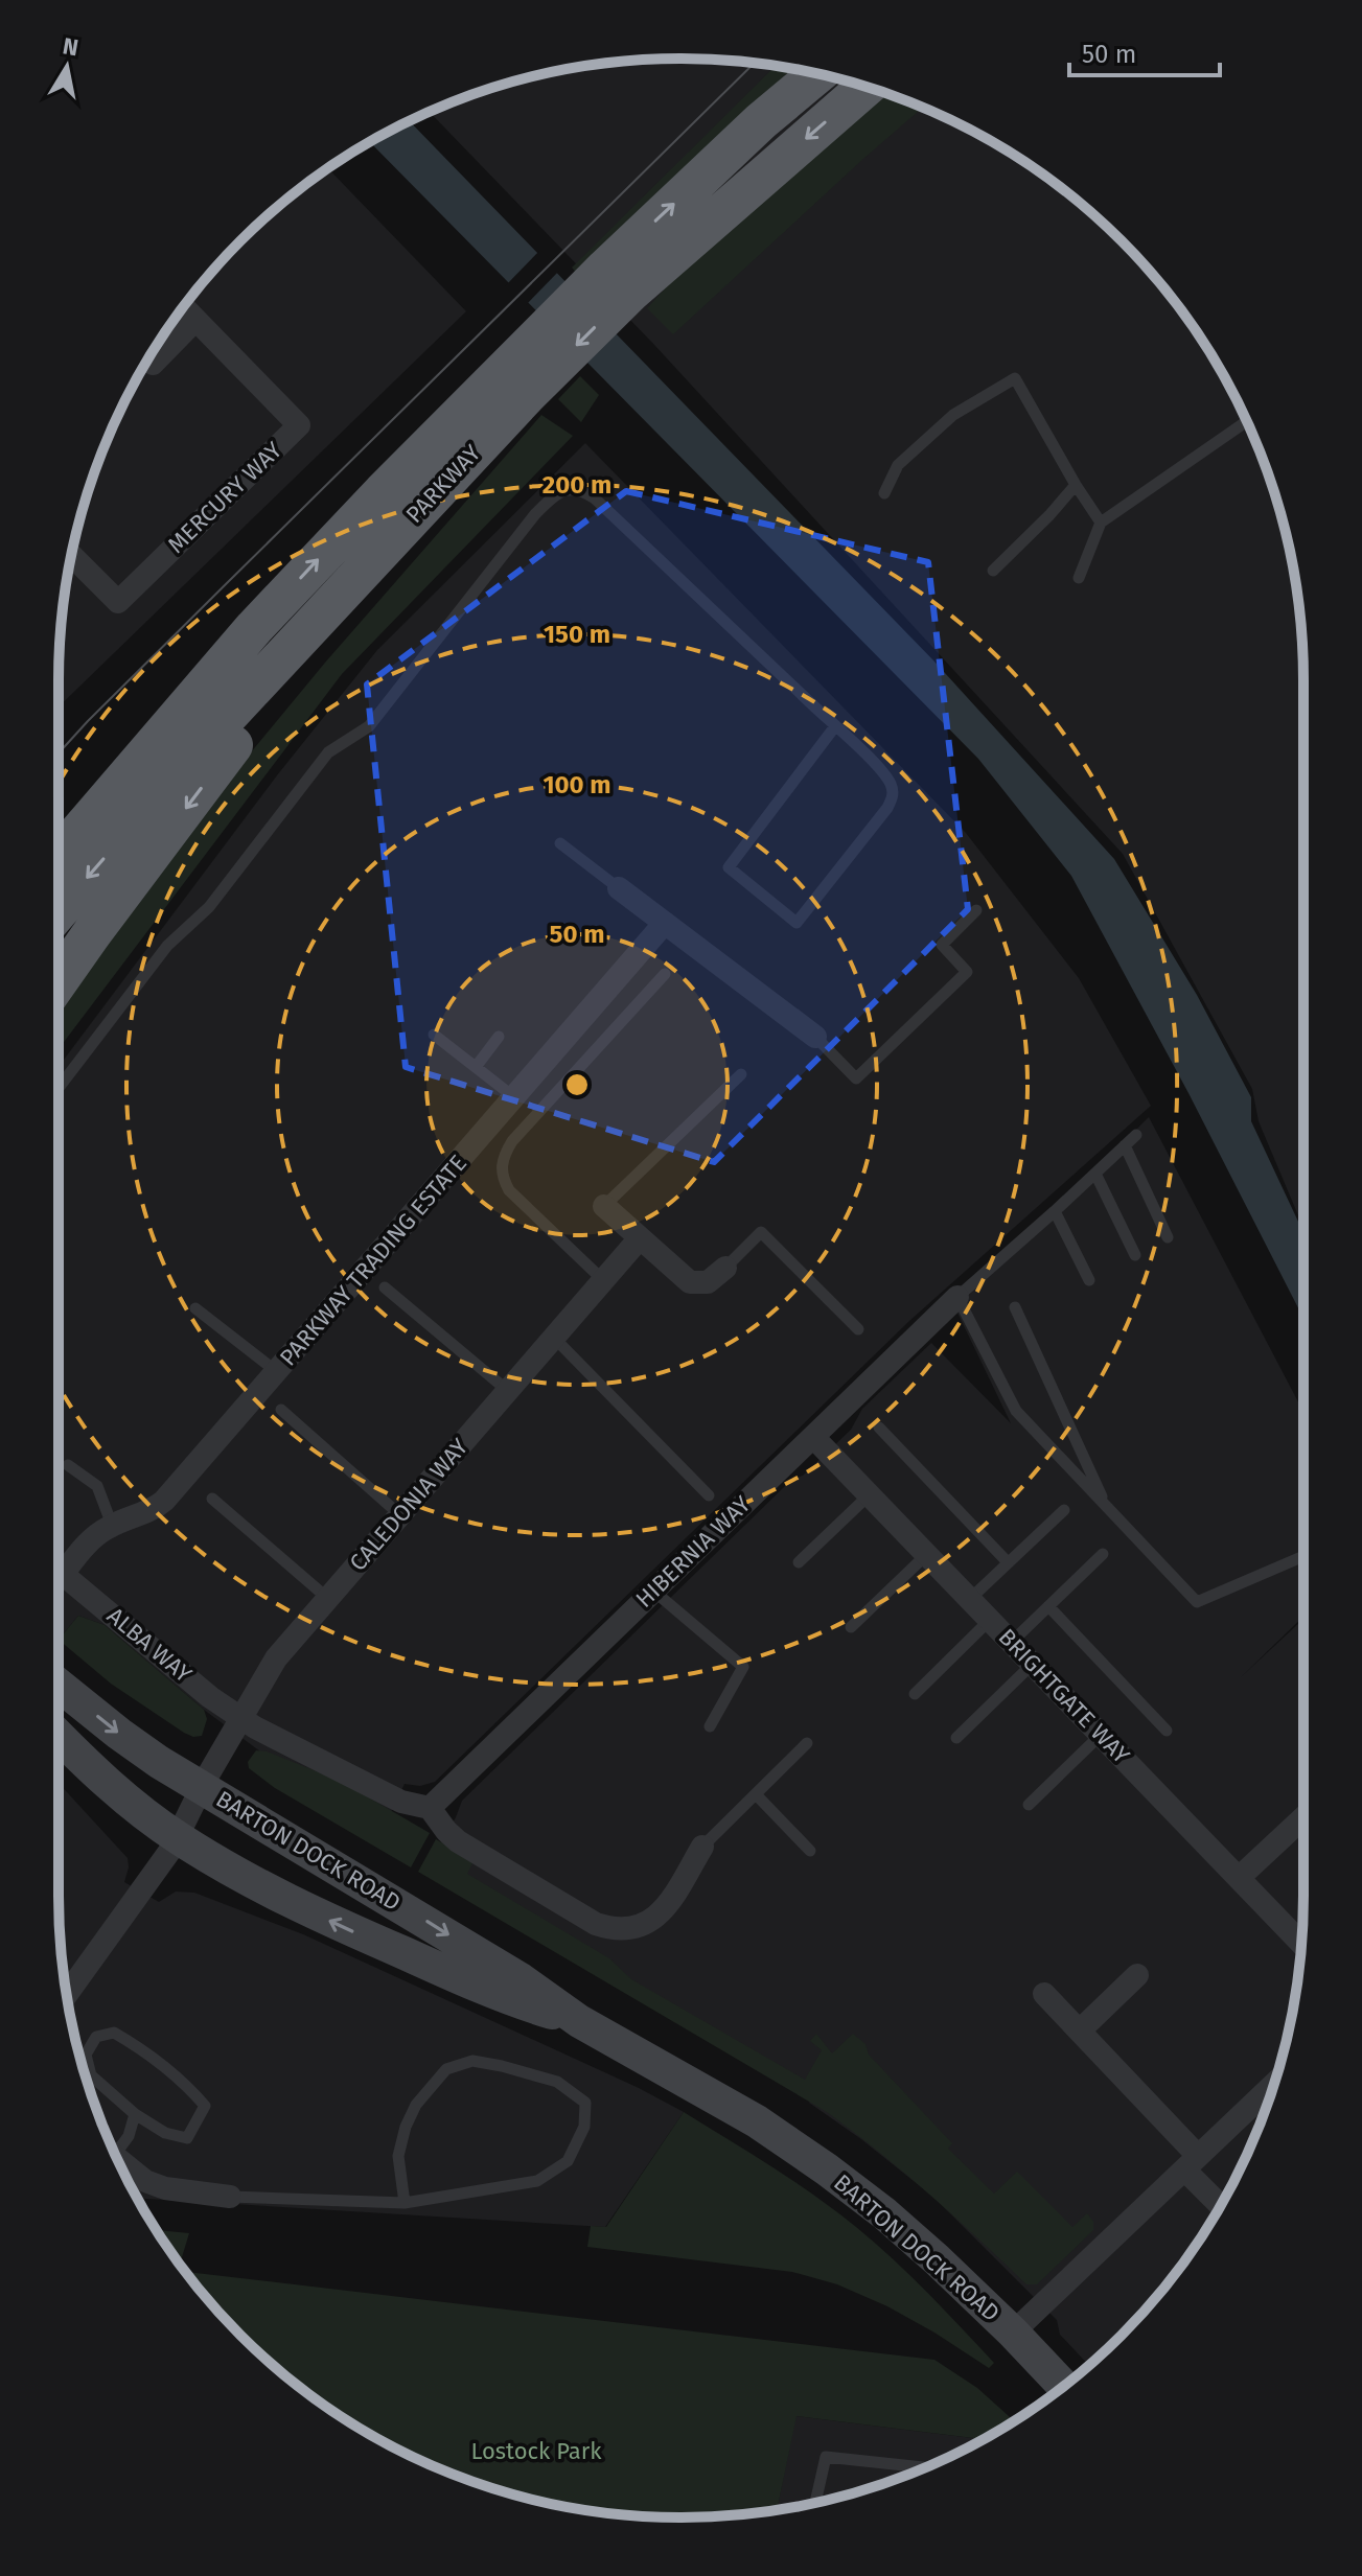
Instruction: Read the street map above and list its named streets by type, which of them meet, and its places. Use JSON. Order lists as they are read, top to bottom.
{
  "streets": {
    "highway": ["PARKWAY"],
    "main road": ["BARTON DOCK ROAD"],
    "street": [
      "MERCURY WAY",
      "PARKWAY TRADING ESTATE",
      "CALEDONIA WAY",
      "HIBERNIA WAY",
      "ALBA WAY",
      "BRIGHTGATE WAY"
    ]
  },
  "crossings": [
    ["CALEDONIA WAY", "ALBA WAY"],
    ["CALEDONIA WAY", "BARTON DOCK ROAD"],
    ["HIBERNIA WAY", "BRIGHTGATE WAY"]
  ],
  "parks": ["Lostock Park"],
  "scale_bar": "50 m",
  "north": "top",
  "rings": [
    "200 m",
    "150 m",
    "100 m",
    "50 m"
  ]
}
